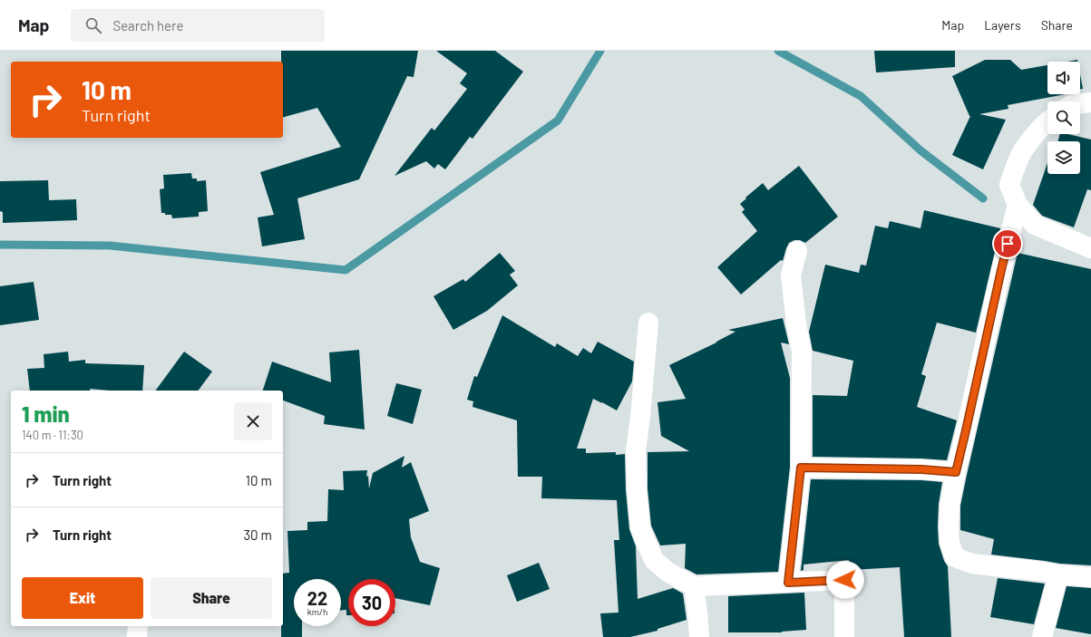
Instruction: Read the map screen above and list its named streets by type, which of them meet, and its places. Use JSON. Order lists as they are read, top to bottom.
{
  "page": {
    "header": "Map",
    "search": "Search here",
    "nav": ["Map", "Layers", "Share"],
    "turn": ["10 m", "Turn right"],
    "heading": ["1 min", "140 m · 11:30"],
    "list": [
      {
        "name": "Turn right",
        "value": "10 m"
      },
      {
        "name": "Turn right",
        "value": "30 m"
      }
    ],
    "buttons": ["Exit", "Share"],
    "speed": "22 km/h",
    "limit": "30"
  }
}
